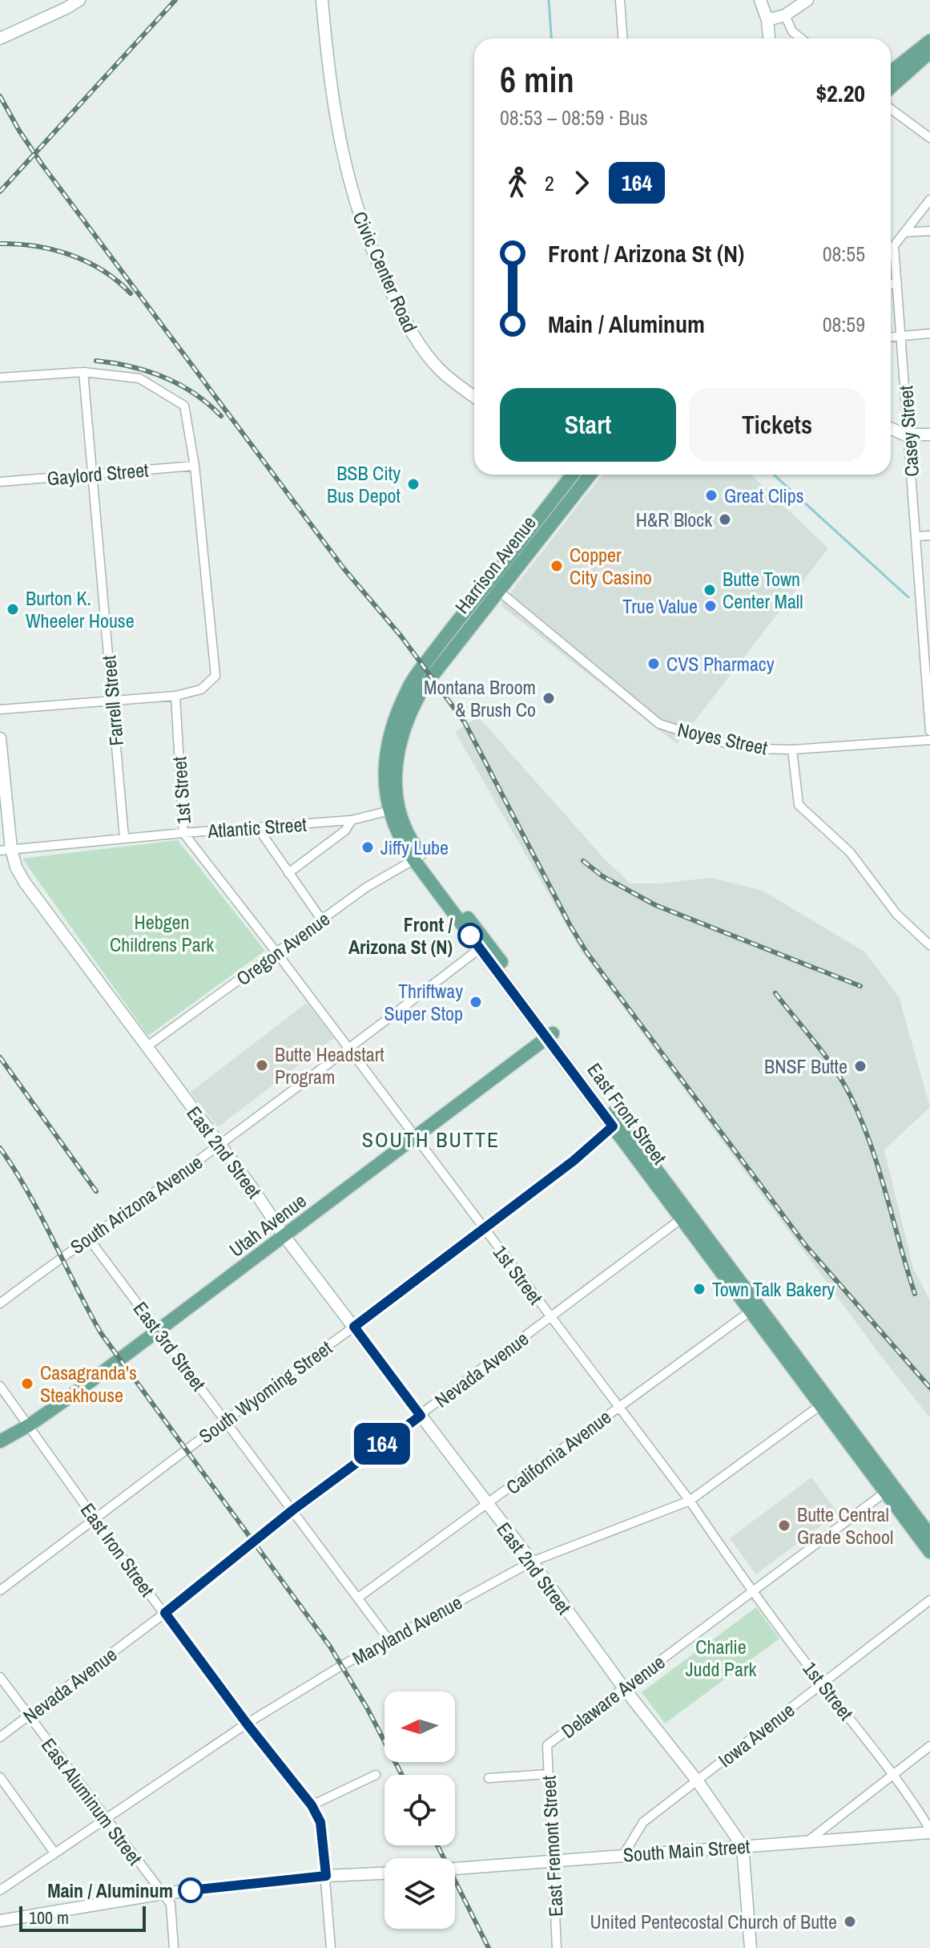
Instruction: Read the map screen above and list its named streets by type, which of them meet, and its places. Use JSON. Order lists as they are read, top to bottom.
{
  "streets": {
    "main road": ["Harrison Avenue", "East Front Street", "Utah Avenue"],
    "street": [
      "Civic Center Road",
      "Casey Street",
      "Gaylord Street",
      "Farrell Street",
      "Noyes Street",
      "1st Street",
      "Atlantic Street",
      "Oregon Avenue",
      "East 2nd Street",
      "South Arizona Avenue",
      "East 3rd Street",
      "Nevada Avenue",
      "South Wyoming Street",
      "California Avenue",
      "East Iron Street",
      "Maryland Avenue",
      "Delaware Avenue",
      "Iowa Avenue",
      "East Aluminum Street",
      "East Fremont Street",
      "South Main Street"
    ]
  },
  "crossings": [
    ["Gaylord Street", "Farrell Street"],
    ["Harrison Avenue", "Noyes Street"],
    ["Harrison Avenue", "East Front Street"],
    ["Farrell Street", "Atlantic Street"],
    ["1st Street", "Atlantic Street"],
    ["1st Street", "Oregon Avenue"],
    ["1st Street", "South Arizona Avenue"],
    ["1st Street", "Utah Avenue"],
    ["1st Street", "Nevada Avenue"],
    ["1st Street", "South Wyoming Street"],
    ["1st Street", "California Avenue"],
    ["1st Street", "Maryland Avenue"],
    ["1st Street", "Delaware Avenue"],
    ["1st Street", "Iowa Avenue"],
    ["1st Street", "South Main Street"],
    ["Atlantic Street", "East Front Street"],
    ["Atlantic Street", "East 2nd Street"],
    ["Oregon Avenue", "East Front Street"],
    ["Oregon Avenue", "East 2nd Street"],
    ["East Front Street", "South Arizona Avenue"],
    ["East Front Street", "Utah Avenue"],
    ["East Front Street", "Nevada Avenue"],
    ["East Front Street", "South Wyoming Street"],
    ["East Front Street", "California Avenue"],
    ["East Front Street", "Maryland Avenue"],
    ["East Front Street", "Delaware Avenue"],
    ["East 2nd Street", "South Arizona Avenue"],
    ["East 2nd Street", "Utah Avenue"],
    ["East 2nd Street", "Nevada Avenue"],
    ["East 2nd Street", "South Wyoming Street"],
    ["East 2nd Street", "California Avenue"],
    ["East 2nd Street", "Maryland Avenue"],
    ["East 2nd Street", "Delaware Avenue"],
    ["East 2nd Street", "Iowa Avenue"],
    ["East 2nd Street", "South Main Street"],
    ["South Arizona Avenue", "East 3rd Street"],
    ["Utah Avenue", "East 3rd Street"],
    ["Utah Avenue", "East Iron Street"],
    ["East 3rd Street", "Nevada Avenue"],
    ["East 3rd Street", "South Wyoming Street"],
    ["East 3rd Street", "California Avenue"],
    ["East 3rd Street", "Maryland Avenue"],
    ["Nevada Avenue", "East Iron Street"],
    ["Nevada Avenue", "East Aluminum Street"],
    ["South Wyoming Street", "East Iron Street"],
    ["East Iron Street", "Maryland Avenue"],
    ["Maryland Avenue", "East Aluminum Street"],
    ["Delaware Avenue", "East Fremont Street"],
    ["Iowa Avenue", "South Main Street"],
    ["East Fremont Street", "South Main Street"]
  ],
  "districts": ["SOUTH BUTTE"],
  "parks": ["Hebgen Childrens Park", "Charlie Judd Park"],
  "places": [
    "BSB City Bus Depot",
    "Great Clips",
    "H&R Block",
    "Copper City Casino",
    "Butte Town Center Mall",
    "True Value",
    "Burton K. Wheeler House",
    "CVS Pharmacy",
    "Montana Broom & Brush Co",
    "Jiffy Lube",
    "Front / Arizona St (N)",
    "Thriftway Super Stop",
    "Butte Headstart Program",
    "BNSF Butte",
    "Town Talk Bakery",
    "Casagranda's Steakhouse",
    "Butte Central Grade School",
    "Main / Aluminum",
    "United Pentecostal Church of Butte"
  ],
  "lines": ["bus line 164"],
  "scale_bar": "100 m",
  "north": "left",
  "page": {
    "on_map": "164",
    "heading": ["6 min", "08:53 – 08:59 · Bus", "$2.20"],
    "legs": ["2", "164"],
    "list": [
      {
        "name": "Front / Arizona St (N)",
        "value": "08:55"
      },
      {
        "name": "Main / Aluminum",
        "value": "08:59"
      }
    ],
    "buttons": ["Start", "Tickets"],
    "scale": "100 m"
  }
}
